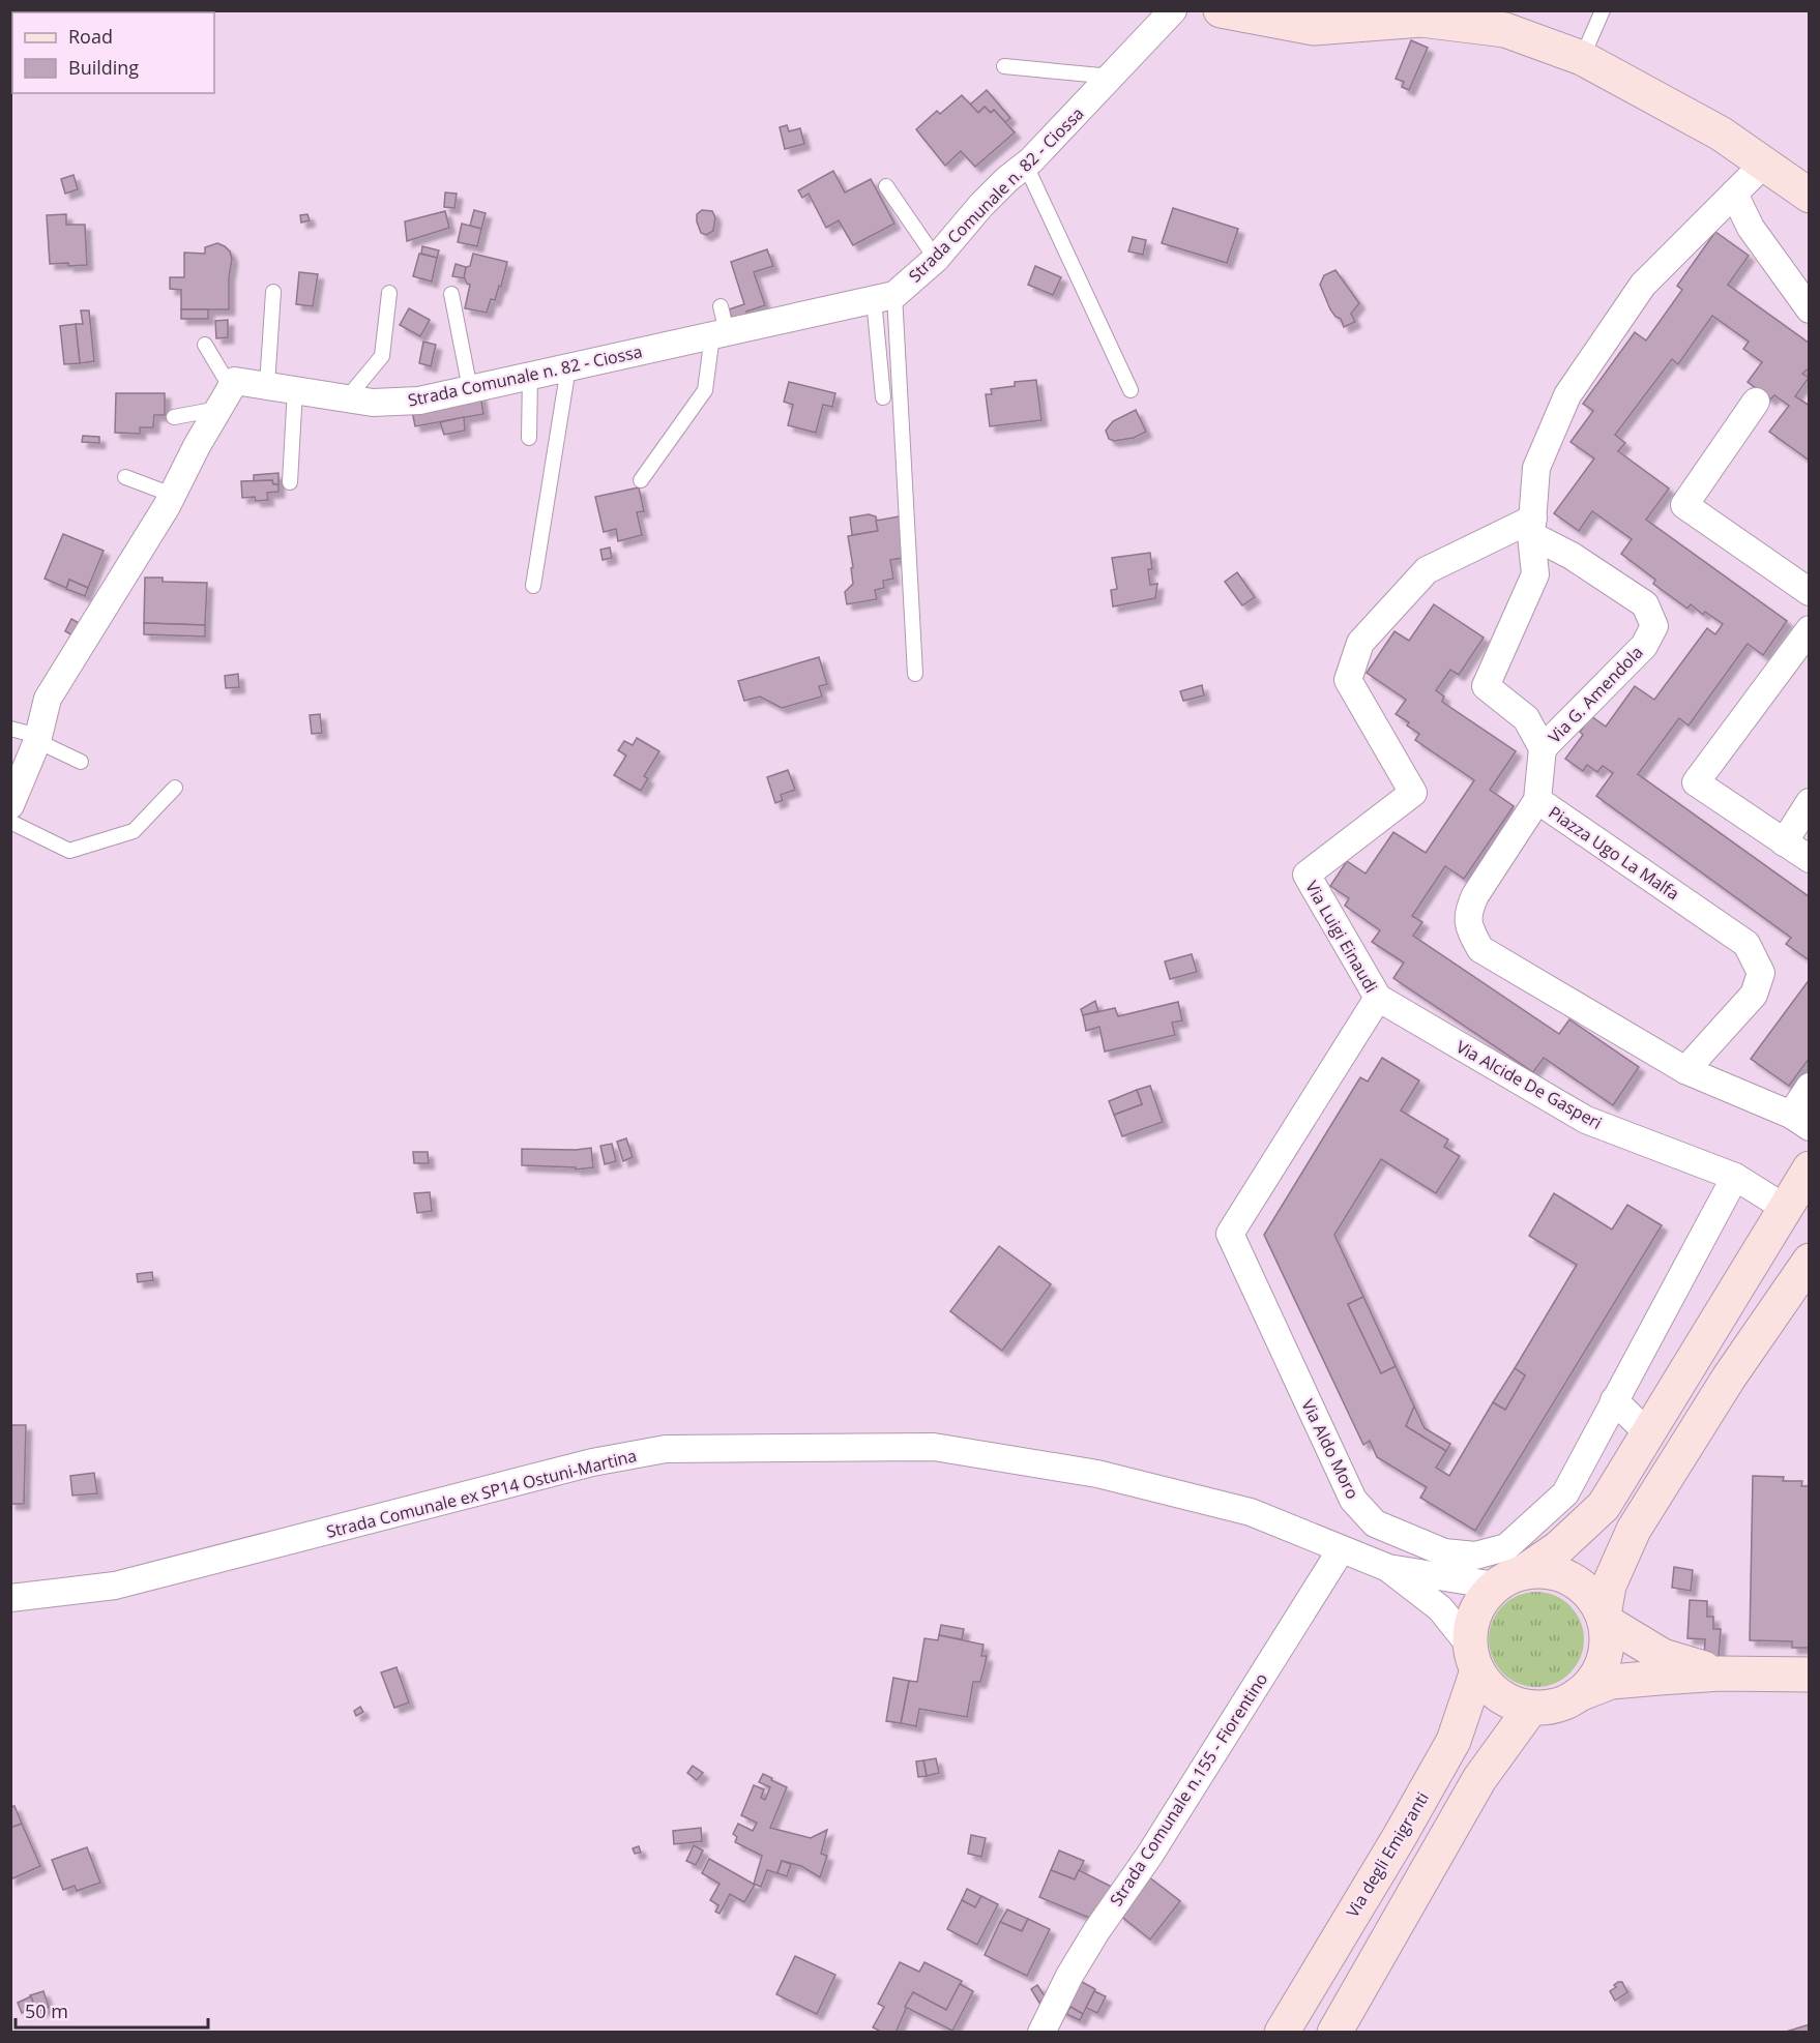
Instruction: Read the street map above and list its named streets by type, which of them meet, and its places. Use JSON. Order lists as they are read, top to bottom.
{
  "streets": {
    "main road": ["Via degli Emigranti"],
    "street": [
      "Strada Comunale n. 82 - Ciossa",
      "Via G. Amendola",
      "Piazza Ugo La Malfa",
      "Via Luigi Einaudi",
      "Via Alcide De Gasperi",
      "Via Aldo Moro",
      "Strada Comunale ex SP14 Ostuni-Martina",
      "Strada Comunale n.155 - Fiorentino"
    ]
  },
  "crossings": [
    ["Via G. Amendola", "Via Luigi Einaudi"],
    ["Via Luigi Einaudi", "Via Alcide De Gasperi"],
    ["Via Luigi Einaudi", "Via Aldo Moro"],
    ["Via Alcide De Gasperi", "Via Aldo Moro"],
    ["Strada Comunale ex SP14 Ostuni-Martina", "Strada Comunale n.155 - Fiorentino"],
    ["Strada Comunale ex SP14 Ostuni-Martina", "Via degli Emigranti"]
  ],
  "legend": ["Road", "Building"],
  "scale_bar": "50 m"
}
